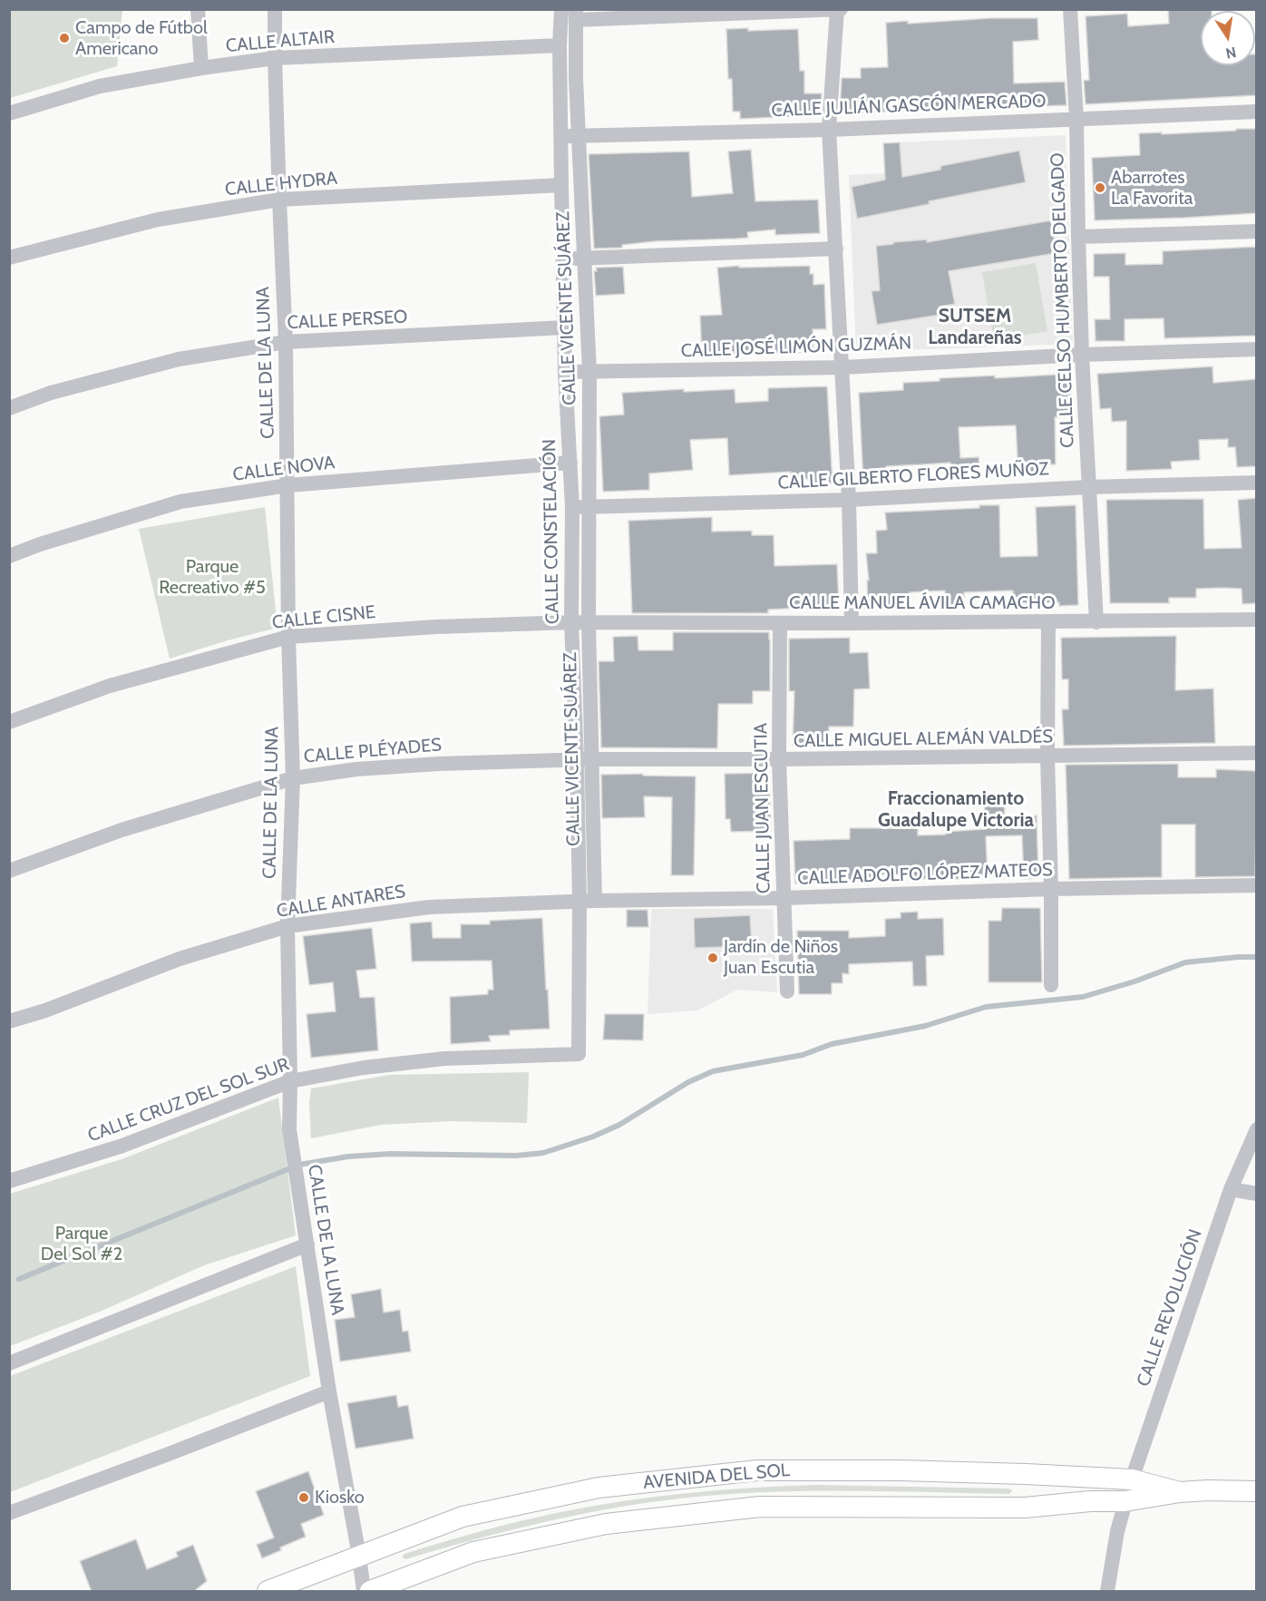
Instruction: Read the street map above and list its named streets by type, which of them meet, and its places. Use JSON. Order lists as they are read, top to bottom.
{
  "streets": {
    "street": [
      "CALLE ALTAIR",
      "CALLE JULIÁN GASCÓN MERCADO",
      "CALLE HYDRA",
      "CALLE CELSO HUMBERTO DELGADO",
      "CALLE VICENTE SUÁREZ",
      "CALLE PERSEO",
      "CALLE JOSÉ LIMÓN GUZMÁN",
      "CALLE DE LA LUNA",
      "CALLE NOVA",
      "CALLE GILBERTO FLORES MUÑOZ",
      "CALLE CONSTELACIÓN",
      "CALLE MANUEL ÁVILA CAMACHO",
      "CALLE CISNE",
      "CALLE MIGUEL ALEMÁN VALDÉS",
      "CALLE PLÉYADES",
      "CALLE JUAN ESCUTIA",
      "CALLE ADOLFO LÓPEZ MATEOS",
      "CALLE ANTARES",
      "CALLE CRUZ DEL SOL SUR",
      "CALLE REVOLUCIÓN",
      "AVENIDA DEL SOL"
    ]
  },
  "crossings": [
    ["CALLE ALTAIR", "CALLE DE LA LUNA"],
    ["CALLE ALTAIR", "CALLE CONSTELACIÓN"],
    ["CALLE JULIÁN GASCÓN MERCADO", "CALLE CELSO HUMBERTO DELGADO"],
    ["CALLE JULIÁN GASCÓN MERCADO", "CALLE VICENTE SUÁREZ"],
    ["CALLE JULIÁN GASCÓN MERCADO", "CALLE CONSTELACIÓN"],
    ["CALLE HYDRA", "CALLE DE LA LUNA"],
    ["CALLE HYDRA", "CALLE CONSTELACIÓN"],
    ["CALLE CELSO HUMBERTO DELGADO", "CALLE JOSÉ LIMÓN GUZMÁN"],
    ["CALLE CELSO HUMBERTO DELGADO", "CALLE GILBERTO FLORES MUÑOZ"],
    ["CALLE CELSO HUMBERTO DELGADO", "CALLE MANUEL ÁVILA CAMACHO"],
    ["CALLE VICENTE SUÁREZ", "CALLE JOSÉ LIMÓN GUZMÁN"],
    ["CALLE VICENTE SUÁREZ", "CALLE GILBERTO FLORES MUÑOZ"],
    ["CALLE VICENTE SUÁREZ", "CALLE CONSTELACIÓN"],
    ["CALLE VICENTE SUÁREZ", "CALLE MANUEL ÁVILA CAMACHO"],
    ["CALLE VICENTE SUÁREZ", "CALLE CISNE"],
    ["CALLE VICENTE SUÁREZ", "CALLE MIGUEL ALEMÁN VALDÉS"],
    ["CALLE VICENTE SUÁREZ", "CALLE PLÉYADES"],
    ["CALLE PERSEO", "CALLE DE LA LUNA"],
    ["CALLE PERSEO", "CALLE CONSTELACIÓN"],
    ["CALLE JOSÉ LIMÓN GUZMÁN", "CALLE CONSTELACIÓN"],
    ["CALLE DE LA LUNA", "CALLE NOVA"],
    ["CALLE DE LA LUNA", "CALLE CISNE"],
    ["CALLE DE LA LUNA", "CALLE PLÉYADES"],
    ["CALLE DE LA LUNA", "CALLE ANTARES"],
    ["CALLE DE LA LUNA", "CALLE CRUZ DEL SOL SUR"],
    ["CALLE DE LA LUNA", "AVENIDA DEL SOL"],
    ["CALLE NOVA", "CALLE CONSTELACIÓN"],
    ["CALLE GILBERTO FLORES MUÑOZ", "CALLE CONSTELACIÓN"],
    ["CALLE CONSTELACIÓN", "CALLE CISNE"],
    ["CALLE CONSTELACIÓN", "CALLE MIGUEL ALEMÁN VALDÉS"],
    ["CALLE CONSTELACIÓN", "CALLE PLÉYADES"],
    ["CALLE CONSTELACIÓN", "CALLE ADOLFO LÓPEZ MATEOS"],
    ["CALLE CONSTELACIÓN", "CALLE ANTARES"],
    ["CALLE CONSTELACIÓN", "CALLE CRUZ DEL SOL SUR"],
    ["CALLE MANUEL ÁVILA CAMACHO", "CALLE CISNE"],
    ["CALLE MANUEL ÁVILA CAMACHO", "CALLE JUAN ESCUTIA"],
    ["CALLE MIGUEL ALEMÁN VALDÉS", "CALLE PLÉYADES"],
    ["CALLE MIGUEL ALEMÁN VALDÉS", "CALLE JUAN ESCUTIA"],
    ["CALLE JUAN ESCUTIA", "CALLE ADOLFO LÓPEZ MATEOS"],
    ["CALLE ADOLFO LÓPEZ MATEOS", "CALLE ANTARES"],
    ["CALLE REVOLUCIÓN", "AVENIDA DEL SOL"]
  ],
  "districts": ["SUTSEM Landareñas", "Fraccionamiento Guadalupe Victoria"],
  "parks": ["Parque Recreativo #5", "Parque Del Sol #2"],
  "places": [
    "Campo de Fútbol Americano",
    "Abarrotes La Favorita",
    "Jardín de Niños Juan Escutia",
    "Kiosko"
  ],
  "north": "bottom"
}
